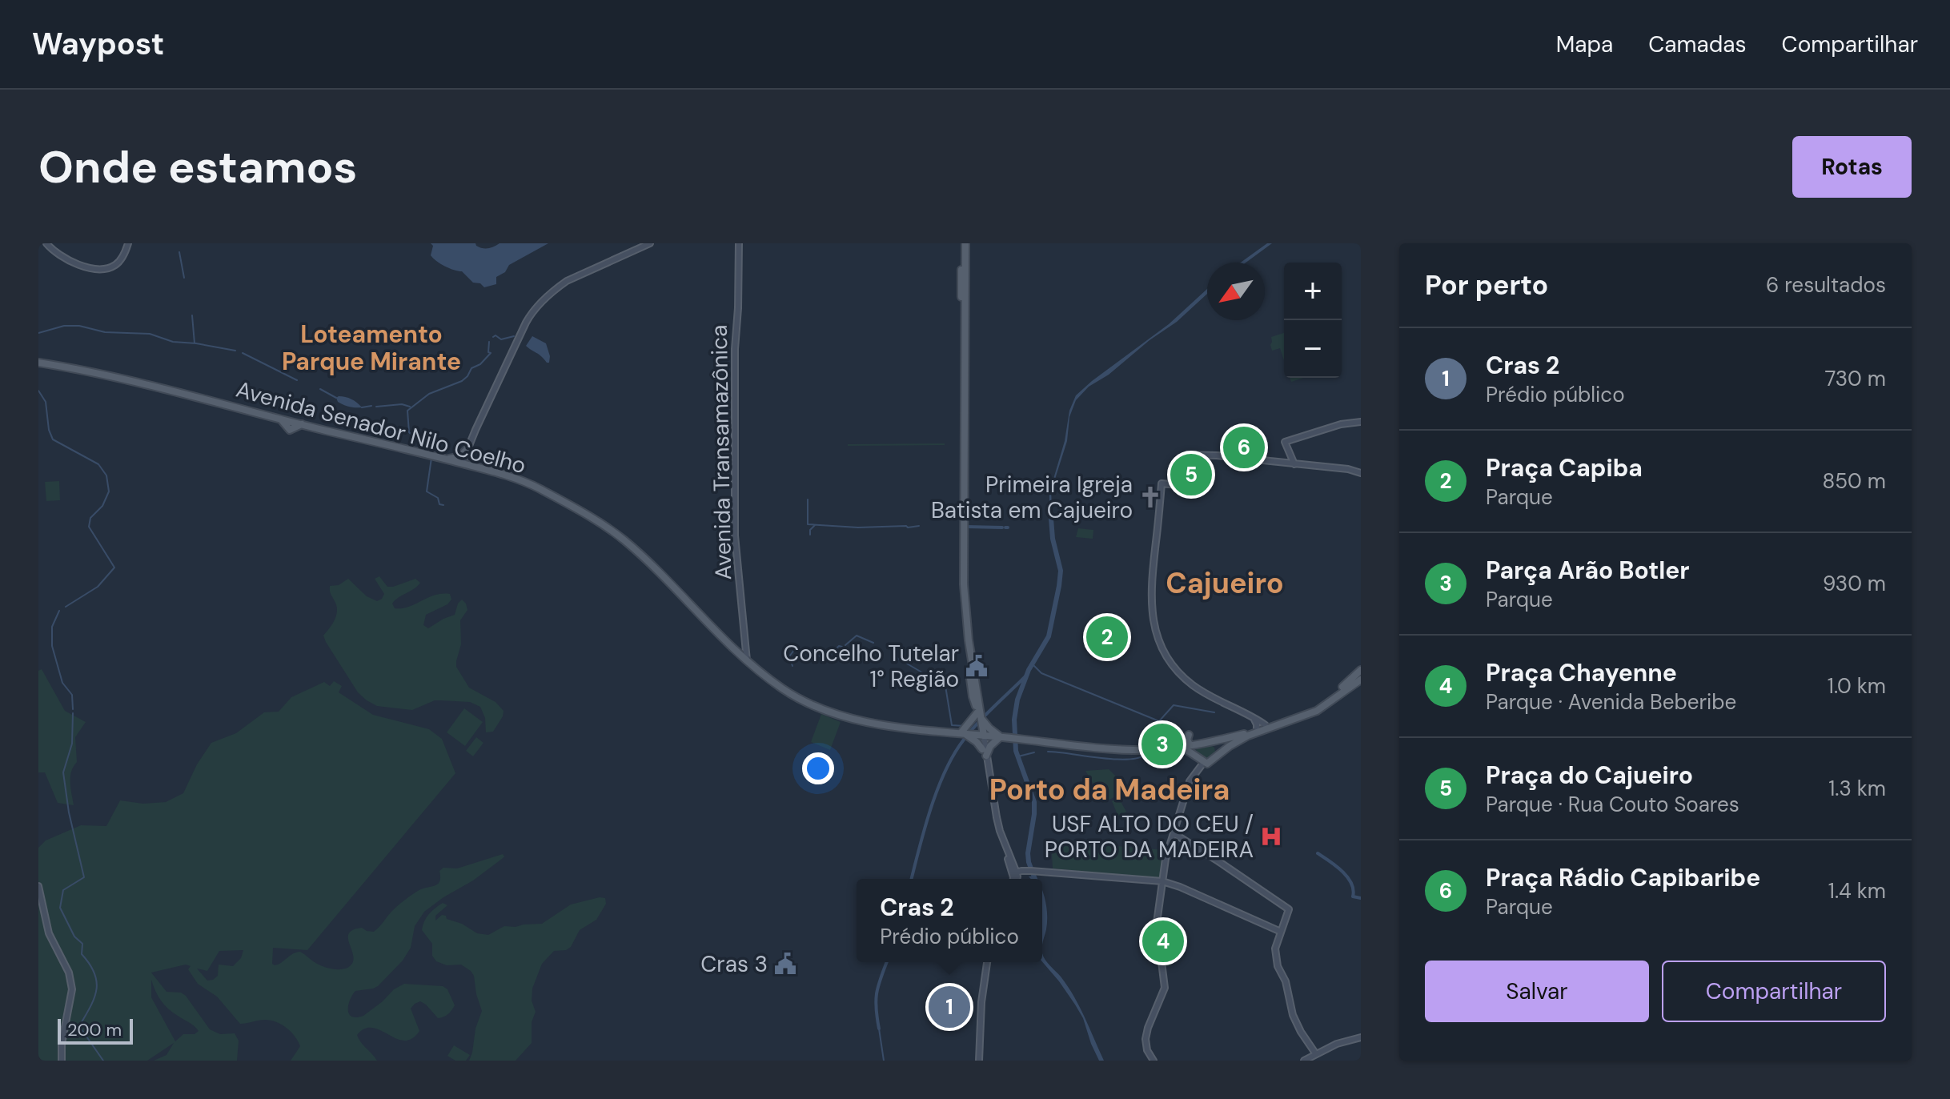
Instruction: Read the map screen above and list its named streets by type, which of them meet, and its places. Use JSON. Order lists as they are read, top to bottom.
{
  "streets": {
    "main road": ["Avenida Senador Nilo Coelho"],
    "street": ["Avenida Transamazônica"]
  },
  "crossings": [
    ["Avenida Senador Nilo Coelho", "Avenida Transamazônica"]
  ],
  "districts": ["Loteamento Parque Mirante", "Cajueiro", "Porto da Madeira"],
  "places": {
    "church": ["Primeira Igreja Batista em Cajueiro"],
    "public building": ["Concelho Tutelar 1° Região", "Cras 3"],
    "hospital": ["USF ALTO DO CEU / PORTO DA MADEIRA"]
  },
  "scale_bar": "200 m",
  "north": "bottom left",
  "page": {
    "header": "Waypost",
    "nav": ["Mapa", "Camadas", "Compartilhar"],
    "buttons": [
      "Rotas",
      ["Salvar", "Compartilhar"]
    ],
    "title": "Onde estamos",
    "heading": ["Por perto", "6 resultados"],
    "map_buttons": ["+", "−"],
    "list": [
      {
        "mark": "1",
        "name": "Cras 2",
        "note": "Prédio público",
        "value": "730 m"
      },
      {
        "mark": "2",
        "name": "Praça Capiba",
        "note": "Parque",
        "value": "850 m"
      },
      {
        "mark": "3",
        "name": "Parça Arão Botler",
        "note": "Parque",
        "value": "930 m"
      },
      {
        "mark": "4",
        "name": "Praça Chayenne",
        "note": "Parque · Avenida Beberibe",
        "value": "1.0 km"
      },
      {
        "mark": "5",
        "name": "Praça do Cajueiro",
        "note": "Parque · Rua Couto Soares",
        "value": "1.3 km"
      },
      {
        "mark": "6",
        "name": "Praça Rádio Capibaribe",
        "note": "Parque",
        "value": "1.4 km"
      }
    ],
    "pins": [
      "6",
      "5",
      "2",
      "3",
      "4",
      "1"
    ],
    "popup": ["Cras 2", "Prédio público"],
    "scale": "200 m"
  }
}
